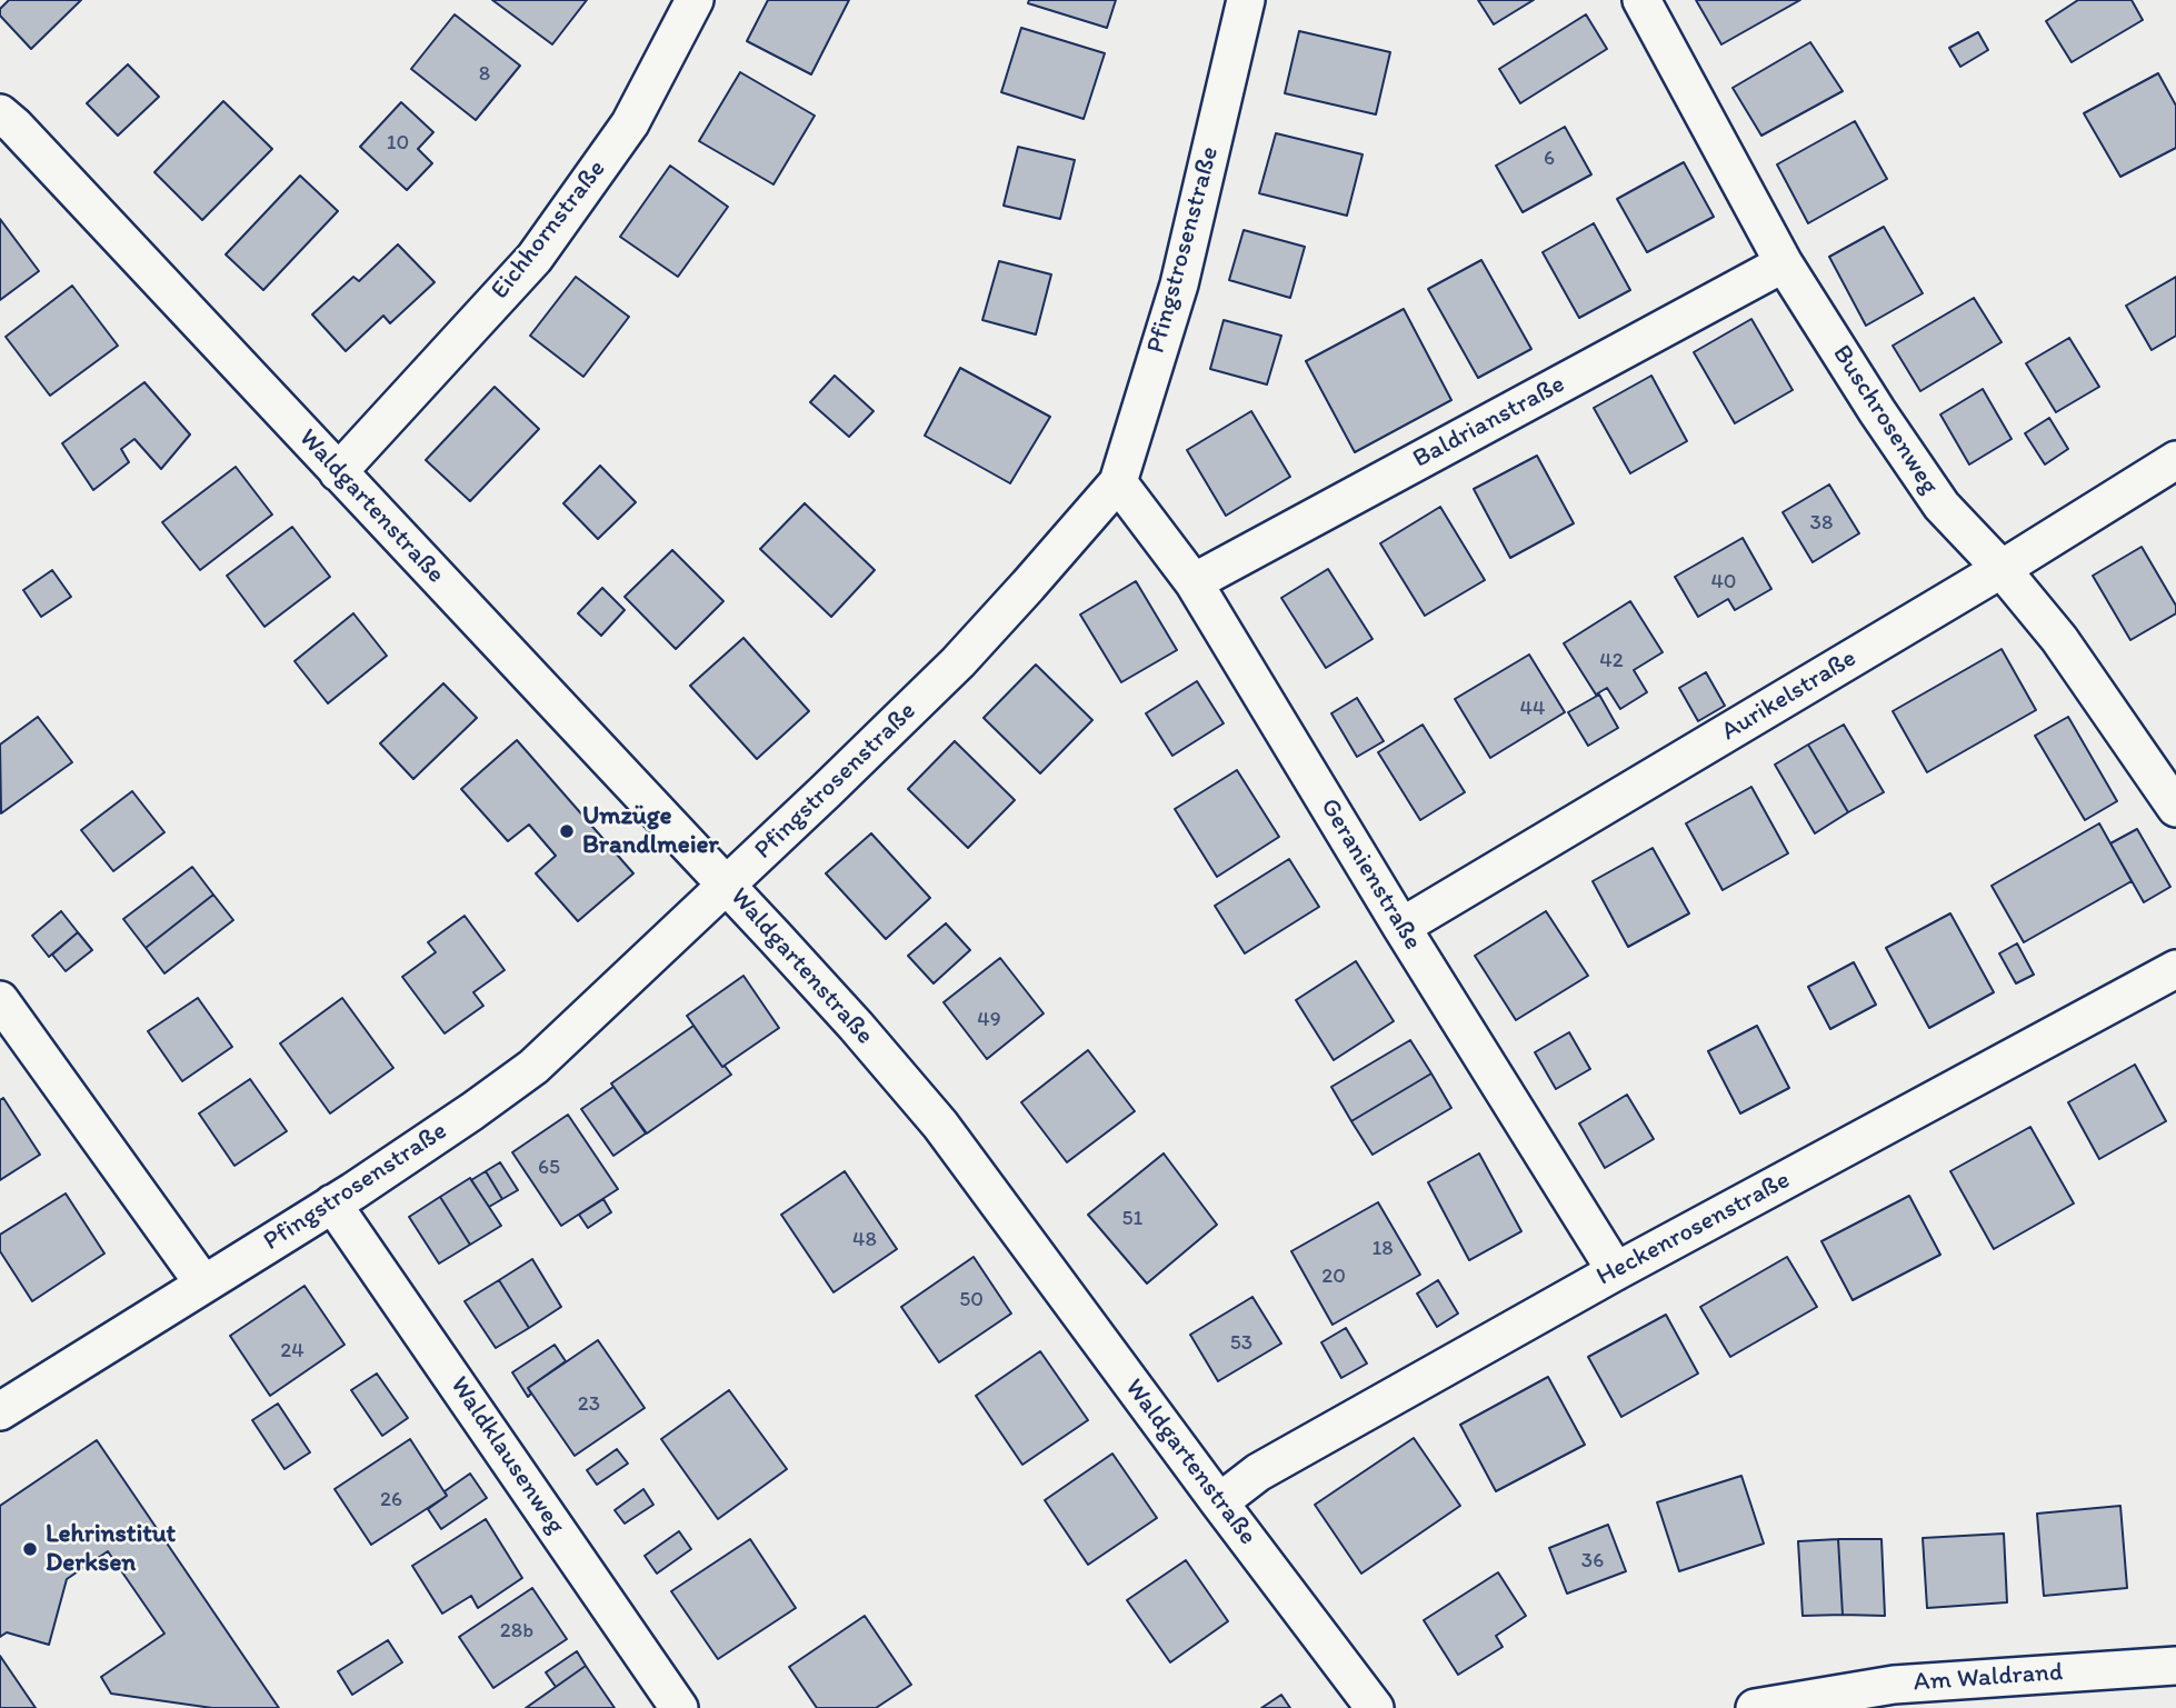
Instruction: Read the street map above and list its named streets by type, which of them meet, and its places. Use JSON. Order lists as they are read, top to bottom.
{
  "streets": {
    "street": [
      "Eichhornstraße",
      "Pfingstrosenstraße",
      "Buschrosenweg",
      "Baldrianstraße",
      "Waldgartenstraße",
      "Aurikelstraße",
      "Geranienstraße",
      "Heckenrosenstraße",
      "Waldklausenweg",
      "Am Waldrand"
    ]
  },
  "crossings": [
    ["Eichhornstraße", "Waldgartenstraße"],
    ["Pfingstrosenstraße", "Waldgartenstraße"],
    ["Pfingstrosenstraße", "Geranienstraße"],
    ["Pfingstrosenstraße", "Waldklausenweg"],
    ["Buschrosenweg", "Baldrianstraße"],
    ["Buschrosenweg", "Aurikelstraße"],
    ["Baldrianstraße", "Geranienstraße"],
    ["Waldgartenstraße", "Heckenrosenstraße"],
    ["Aurikelstraße", "Geranienstraße"],
    ["Geranienstraße", "Heckenrosenstraße"]
  ],
  "places": ["Umzüge Brandlmeier", "Lehrinstitut Derksen"],
  "house_numbers": [
    "8",
    "10",
    "6",
    "38",
    "40",
    "42",
    "44",
    "49",
    "65",
    "51",
    "48",
    "18",
    "20",
    "50",
    "53",
    "24",
    "23",
    "26",
    "36",
    "28b"
  ]
}
